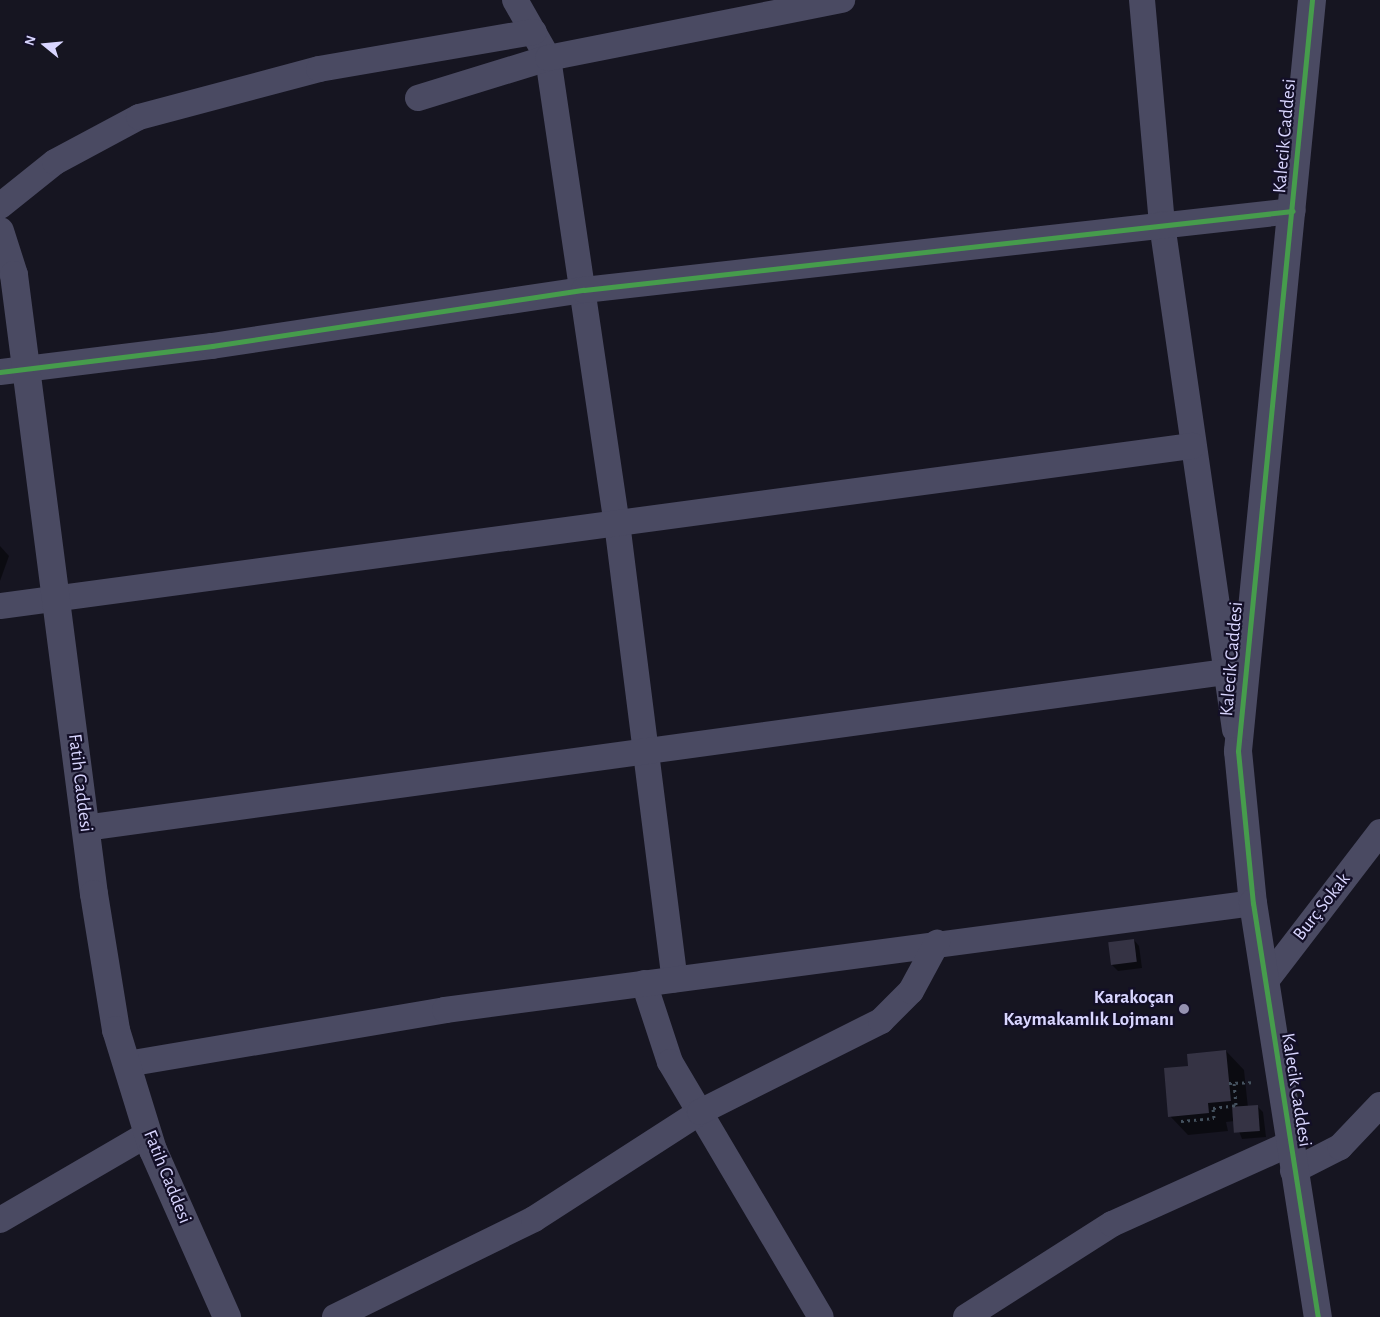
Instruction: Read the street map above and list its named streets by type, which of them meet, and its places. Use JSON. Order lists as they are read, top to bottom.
{
  "streets": {
    "street": ["Kalecik Caddesi", "Fatih Caddesi", "Burç Sokak"]
  },
  "crossings": [
    ["Kalecik Caddesi", "Burç Sokak"]
  ],
  "places": ["Karakoçan Kaymakamlık Lojmanı"],
  "north": "left"
}
